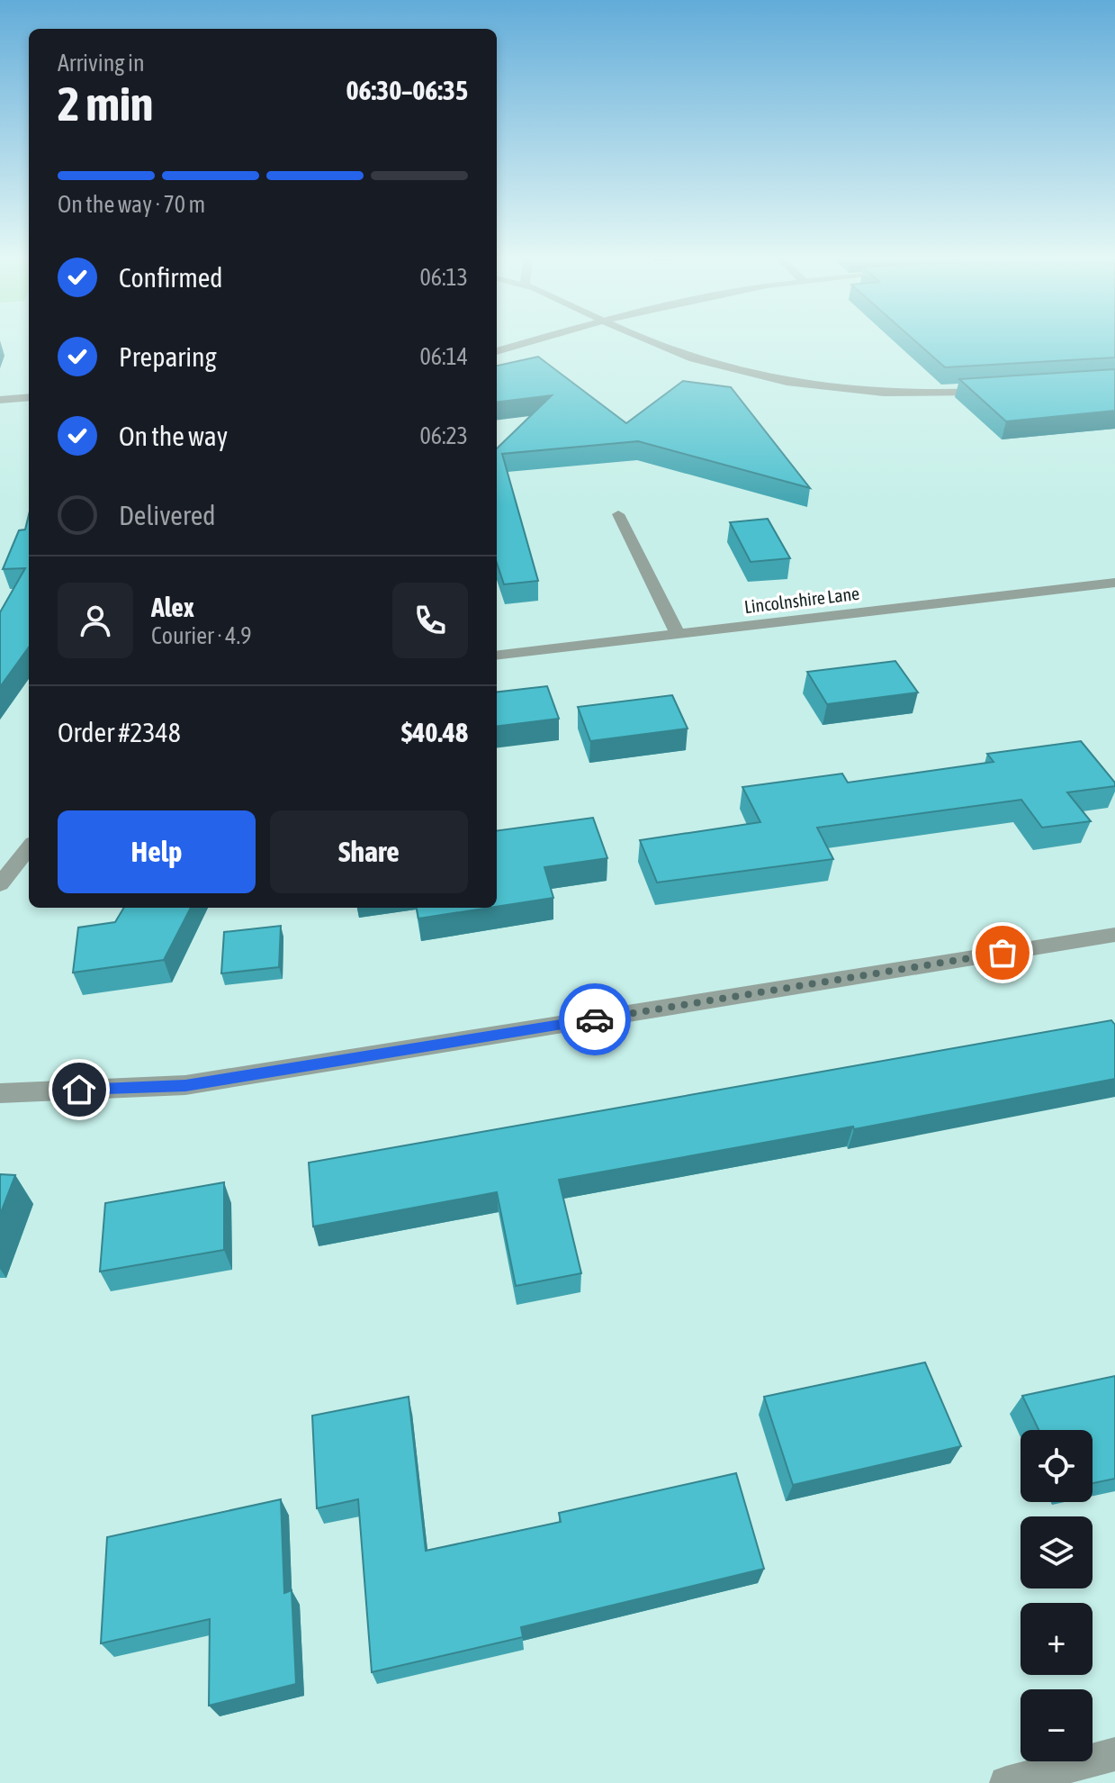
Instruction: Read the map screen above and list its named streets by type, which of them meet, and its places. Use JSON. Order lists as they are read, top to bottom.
{
  "streets": {
    "street": ["Lincolnshire Lane"]
  },
  "page": {
    "heading": ["2 min", "Arriving in", "06:30–06:35"],
    "panel": [
      "Alex",
      "Courier · 4.9",
      "Order #2348",
      "$40.48"
    ],
    "bar": "On the way · 70 m",
    "list": [
      ["Confirmed", "06:13"],
      ["Preparing", "06:14"],
      ["On the way", "06:23"],
      "Delivered"
    ],
    "buttons": ["Help", "Share"],
    "map_buttons": ["+", "−"]
  }
}
